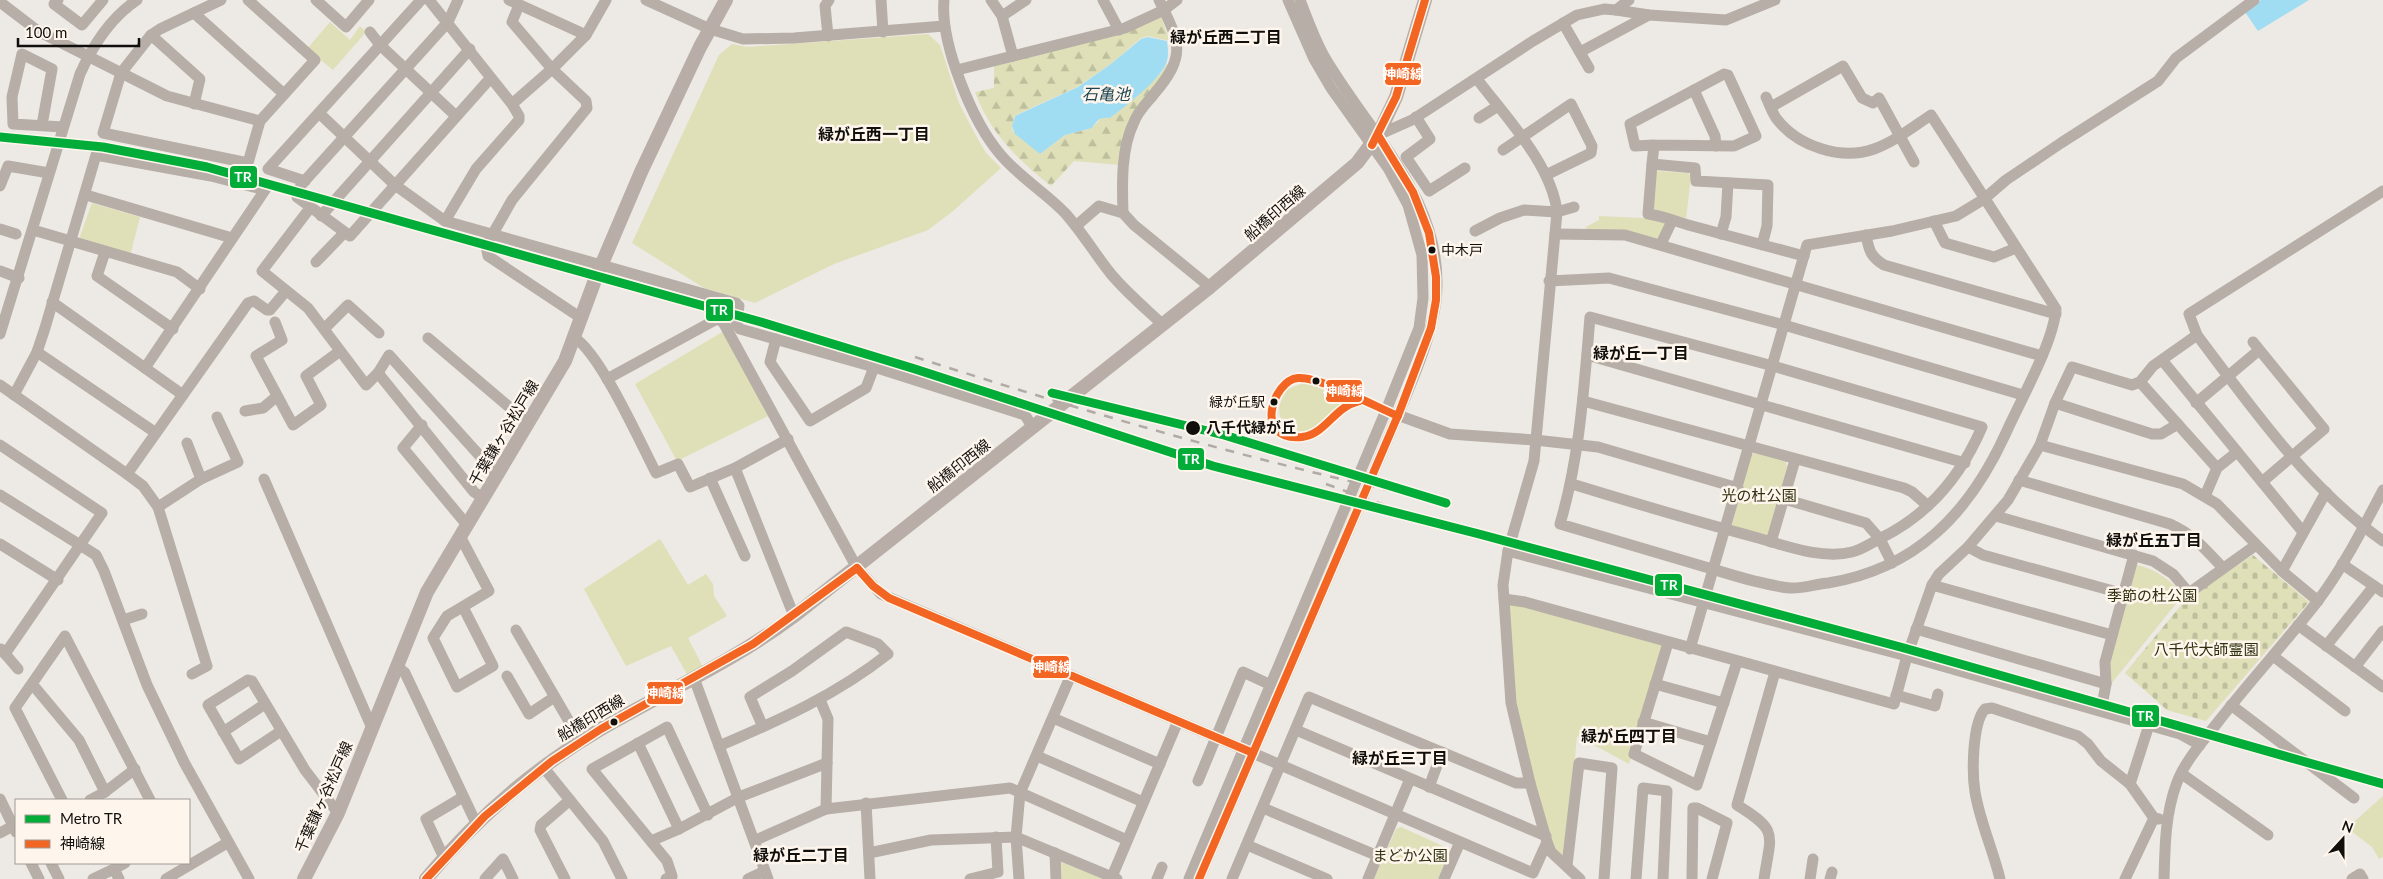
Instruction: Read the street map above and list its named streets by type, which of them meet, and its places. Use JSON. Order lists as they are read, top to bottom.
{
  "streets": {
    "main road": ["船橋印西線", "千葉鎌ヶ谷松戸線"]
  },
  "districts": [
    "緑が丘西二丁目",
    "緑が丘西一丁目",
    "緑が丘一丁目",
    "緑が丘五丁目",
    "緑が丘四丁目",
    "緑が丘三丁目",
    "緑が丘二丁目"
  ],
  "water": ["石亀池"],
  "parks": [
    "光の杜公園",
    "季節の杜公園",
    "八千代大師霊園",
    "まどか公園"
  ],
  "places": ["中木戸", "緑が丘駅", "八千代緑が丘"],
  "lines": ["transit line 神崎線", "metro line TR"],
  "legend": ["Metro TR", "神崎線"],
  "scale_bar": "100 m",
  "north": "top"
}
